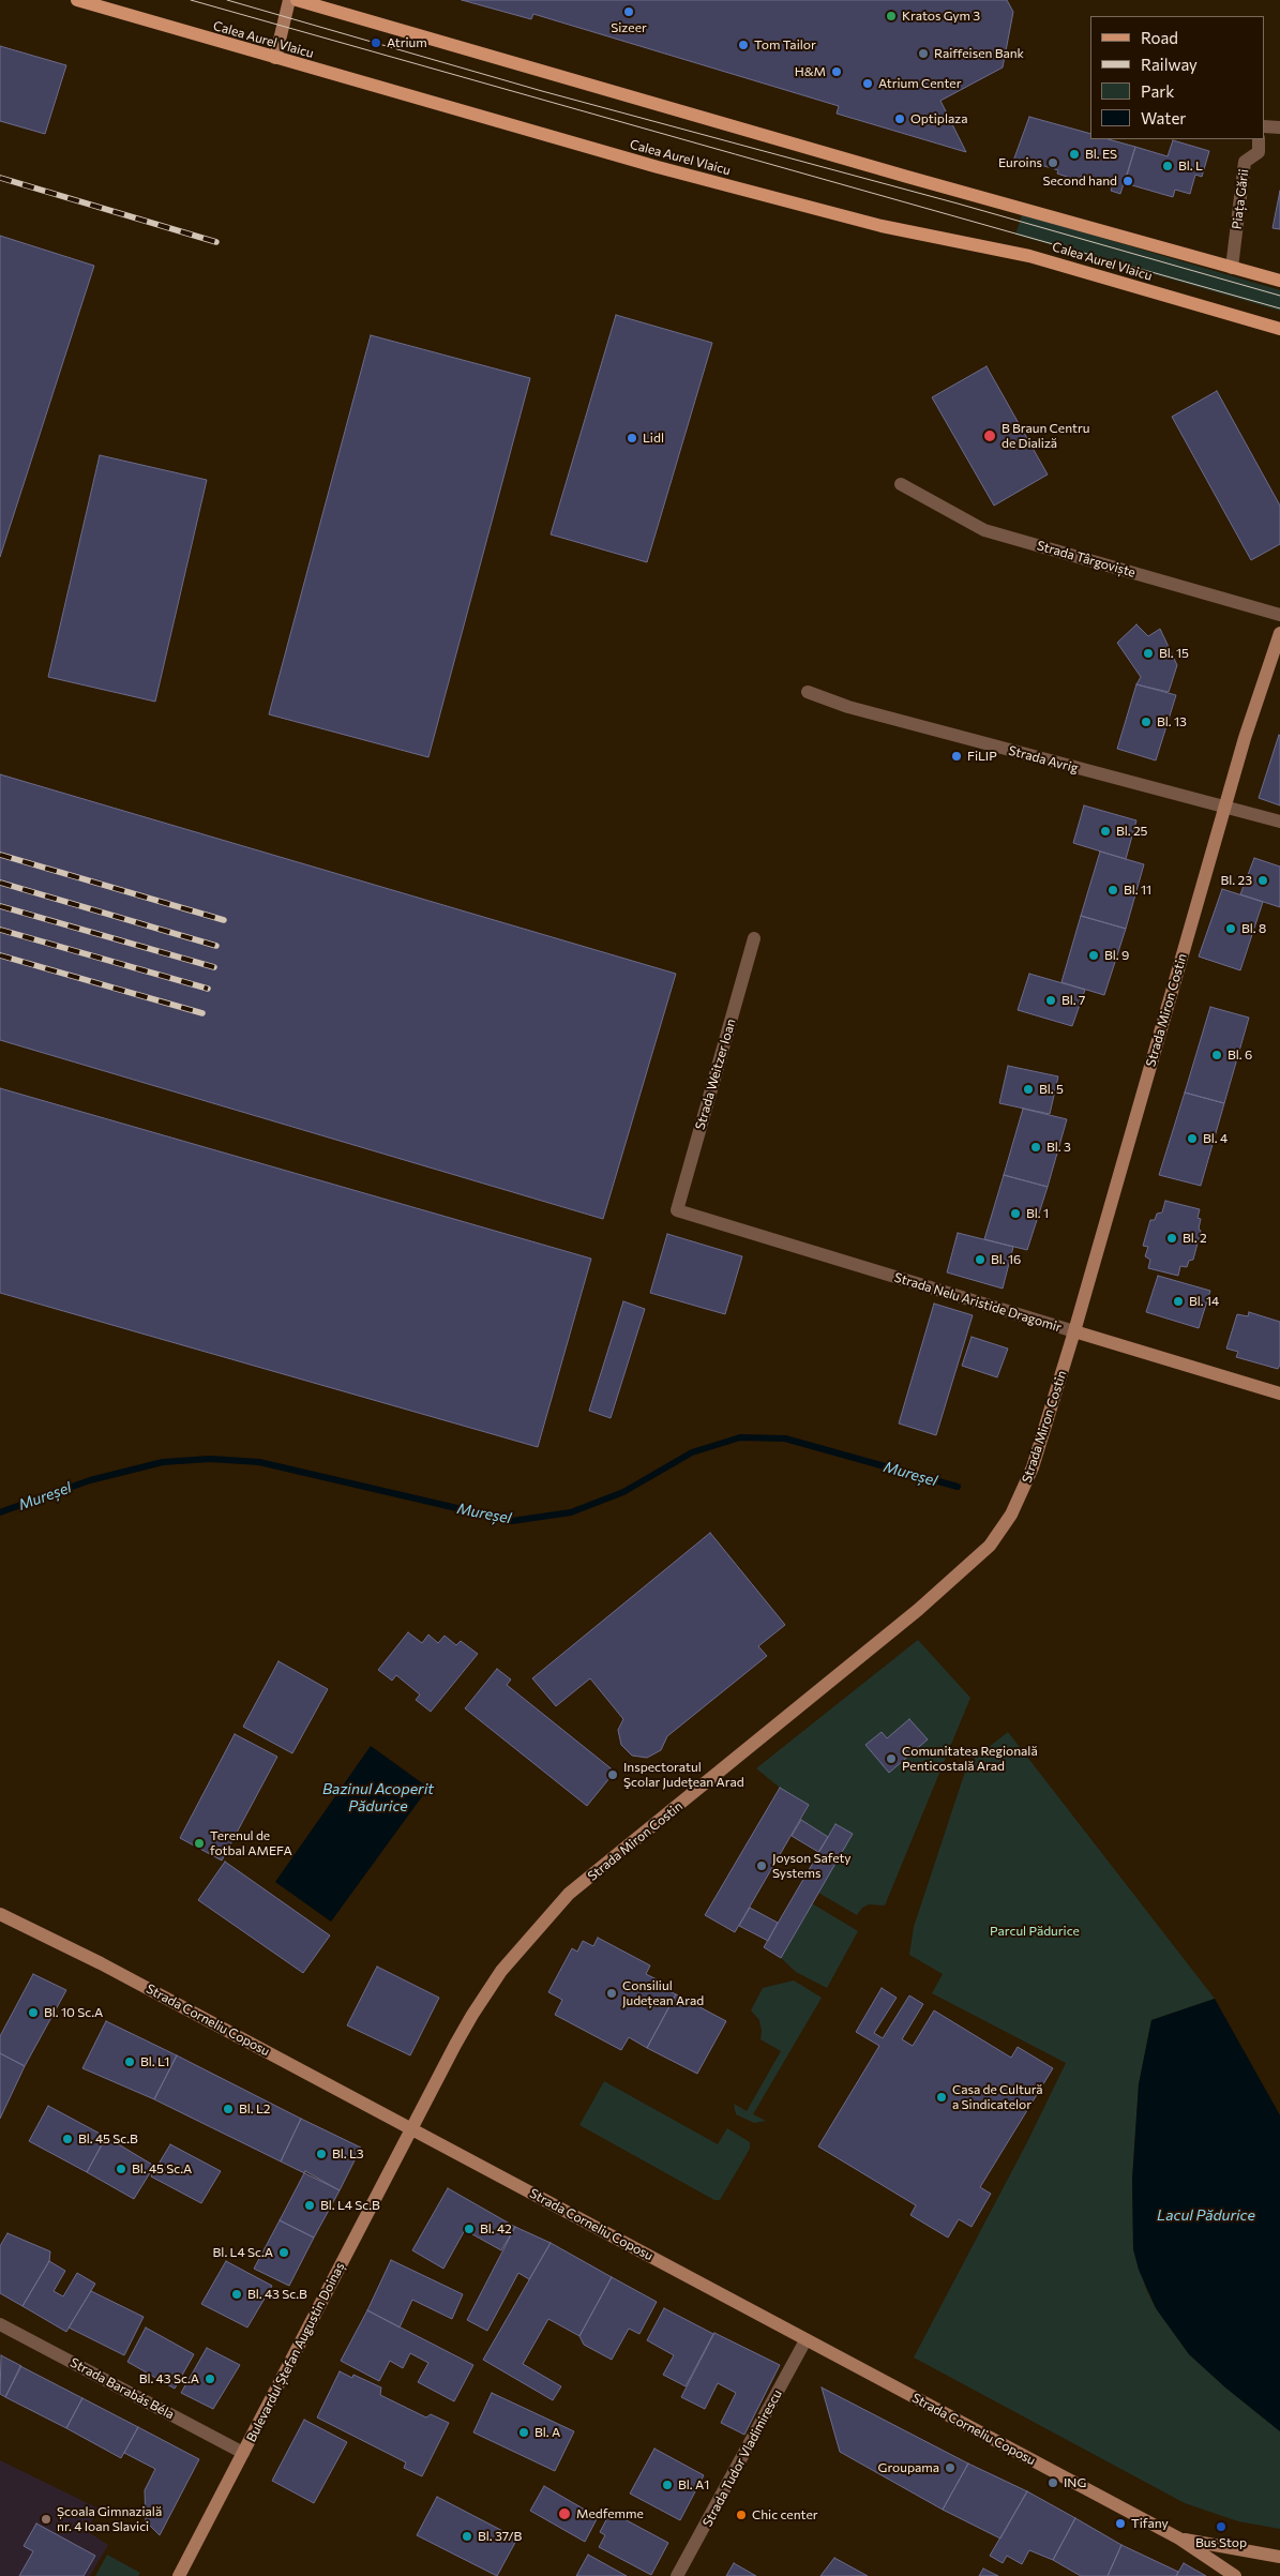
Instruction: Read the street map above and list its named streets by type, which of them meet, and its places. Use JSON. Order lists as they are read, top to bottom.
{
  "streets": {
    "main road": [
      "Calea Aurel Vlaicu",
      "Strada Miron Costin",
      "Strada Nelu Aristide Dragomir",
      "Strada Corneliu Coposu",
      "Bulevardul Ștefan Augustin Doinaș"
    ],
    "street": [
      "Piața Gării",
      "Strada Târgoviște",
      "Strada Avrig",
      "Strada Weitzer Ioan",
      "Strada Barabás Béla",
      "Strada Tudor Vladimirescu"
    ]
  },
  "crossings": [
    ["Calea Aurel Vlaicu", "Piața Gării"],
    ["Strada Avrig", "Strada Miron Costin"],
    ["Strada Miron Costin", "Strada Nelu Aristide Dragomir"],
    ["Strada Miron Costin", "Strada Corneliu Coposu"],
    ["Strada Miron Costin", "Bulevardul Ștefan Augustin Doinaș"],
    ["Strada Weitzer Ioan", "Strada Nelu Aristide Dragomir"],
    ["Strada Corneliu Coposu", "Bulevardul Ștefan Augustin Doinaș"],
    ["Strada Corneliu Coposu", "Strada Tudor Vladimirescu"],
    ["Bulevardul Ștefan Augustin Doinaș", "Strada Barabás Béla"]
  ],
  "water": ["Mureșel", "Bazinul Acoperit Pădurice", "Lacul Pădurice"],
  "parks": ["Parcul Pădurice"],
  "places": [
    "Sizeer",
    "Kratos Gym 3",
    "Atrium",
    "Tom Tailor",
    "Raiffeisen Bank",
    "H&M",
    "Atrium Center",
    "Optiplaza",
    "Bl. ES",
    "Euroins",
    "Bl. L",
    "Second hand",
    "B Braun Centru de Dializă",
    "Lidl",
    "Bl. 15",
    "Bl. 13",
    "FiLIP",
    "Bl. 25",
    "Bl. 23",
    "Bl. 11",
    "Bl. 8",
    "Bl. 9",
    "Bl. 7",
    "Bl. 6",
    "Bl. 5",
    "Bl. 4",
    "Bl. 3",
    "Bl. 1",
    "Bl. 2",
    "Bl. 16",
    "Bl. 14",
    "Comunitatea Regională Penticostală Arad",
    "Inspectoratul Şcolar Judeţean Arad",
    "Terenul de fotbal AMEFA",
    "Joyson Safety Systems",
    "Consiliul Județean Arad",
    "Bl. 10 Sc.A",
    "Bl. L1",
    "Casa de Cultură a Sindicatelor",
    "Bl. L2",
    "Bl. 45 Sc.B",
    "Bl. L3",
    "Bl. 45 Sc.A",
    "Bl. L4 Sc.B",
    "Bl. 42",
    "Bl. L4 Sc.A",
    "Bl. 43 Sc.B",
    "Bl. 43 Sc.A",
    "Bl. A",
    "Groupama",
    "ING",
    "Bl. A1",
    "Medfemme",
    "Chic center",
    "Școala Gimnazială nr. 4 Ioan Slavici",
    "Tifany",
    "Bus Stop",
    "Bl. 37/B"
  ],
  "legend": [
    "Road",
    "Railway",
    "Park",
    "Water"
  ]
}
